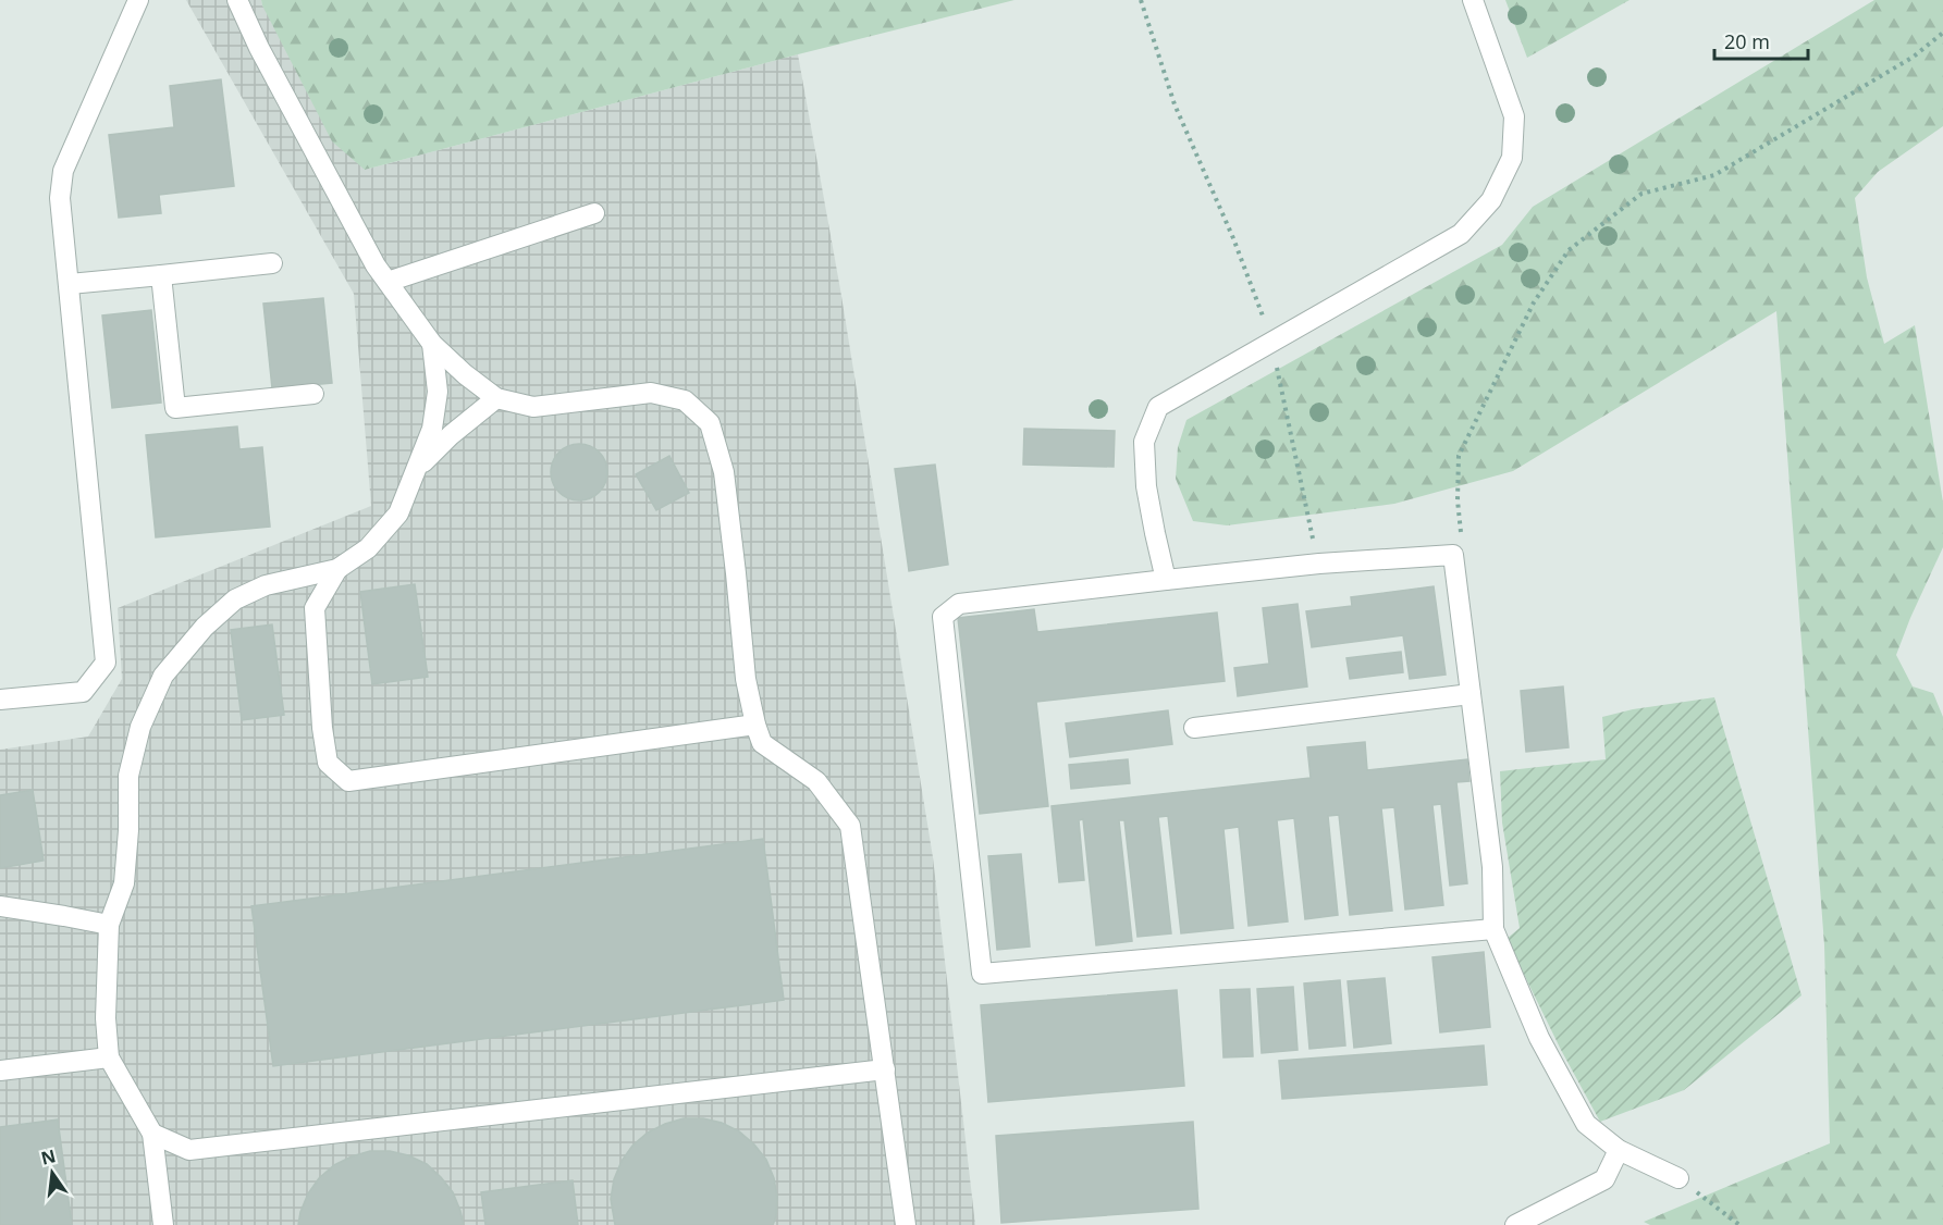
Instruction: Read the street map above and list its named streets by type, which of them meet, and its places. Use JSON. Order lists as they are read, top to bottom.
{
  "scale_bar": "20 m",
  "north": "top"
}
